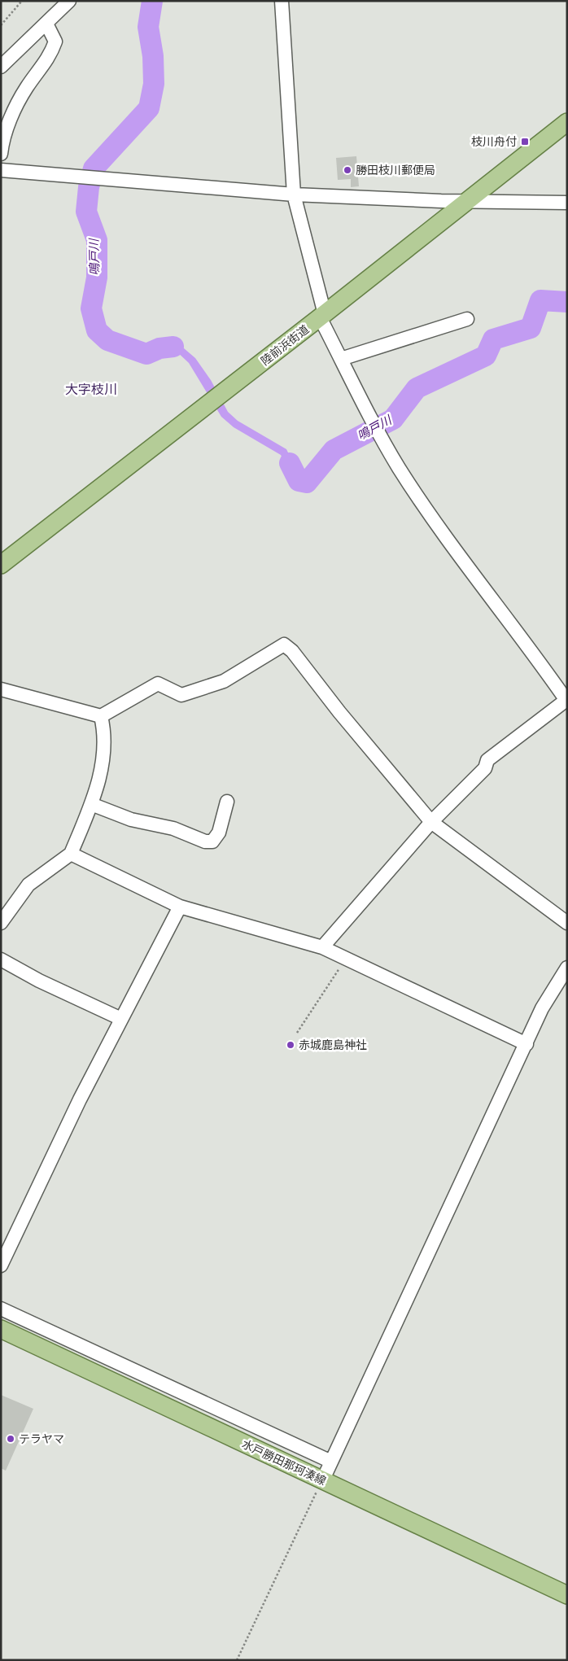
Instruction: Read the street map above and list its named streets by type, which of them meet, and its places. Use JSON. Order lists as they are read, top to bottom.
{
  "streets": {
    "main road": ["陸前浜街道", "水戸勝田那珂湊線"]
  },
  "districts": ["大字枝川"],
  "water": ["鳴戸川"],
  "places": {
    "transit": ["枝川舟付"],
    "other": ["勝田枝川郵便局", "赤城鹿島神社", "テラヤマ"]
  }
}
